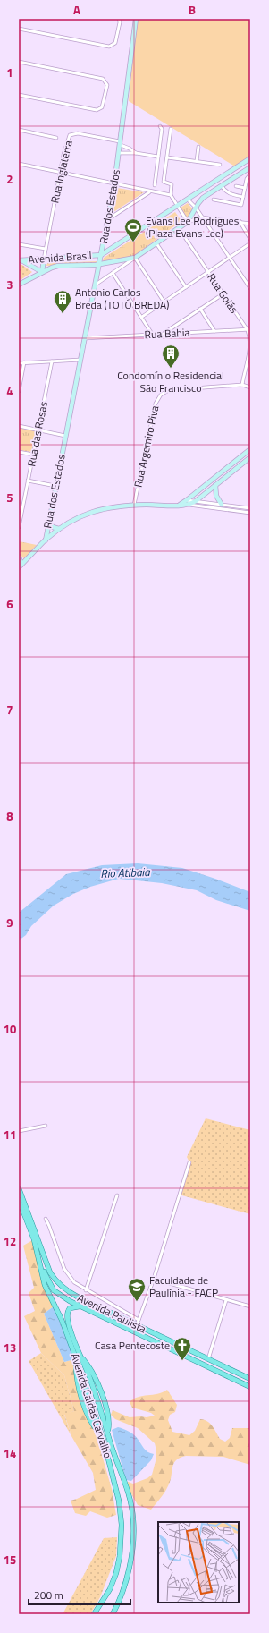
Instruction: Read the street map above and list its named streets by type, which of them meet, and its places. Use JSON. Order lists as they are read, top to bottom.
{
  "streets": {
    "main road": [
      "Rua dos Estados",
      "Avenida Brasil",
      "Avenida Paulista",
      "Avenida Caldas Carvalho"
    ],
    "street": [
      "Rua Inglaterra",
      "Rua Goiás",
      "Rua Bahia",
      "Rua das Rosas",
      "Rua Argemiro Piva"
    ]
  },
  "crossings": [
    ["Rua Inglaterra", "Rua dos Estados"],
    ["Rua Inglaterra", "Avenida Brasil"],
    ["Rua dos Estados", "Avenida Brasil"],
    ["Rua dos Estados", "Rua Bahia"],
    ["Rua Goiás", "Rua Bahia"],
    ["Rua Goiás", "Rua Argemiro Piva"],
    ["Avenida Paulista", "Avenida Caldas Carvalho"]
  ],
  "water": ["Rio Atibaia"],
  "places": {
    "sports": ["Evans Lee Rodrigues (Plaza Evans Lee)"],
    "building": ["Antonio Carlos Breda (TOTÓ BREDA)", "Condomínio Residencial São Francisco"],
    "school or university": ["Faculdade de Paulínia - FACP"],
    "church": ["Casa Pentecoste"]
  },
  "scale_bar": "200 m",
  "grid": {
    "columns": ["A", "B"],
    "rows": [
      "1",
      "2",
      "3",
      "4",
      "5",
      "6",
      "7",
      "8",
      "9",
      "10",
      "11",
      "12",
      "13",
      "14",
      "15"
    ]
  }
}
